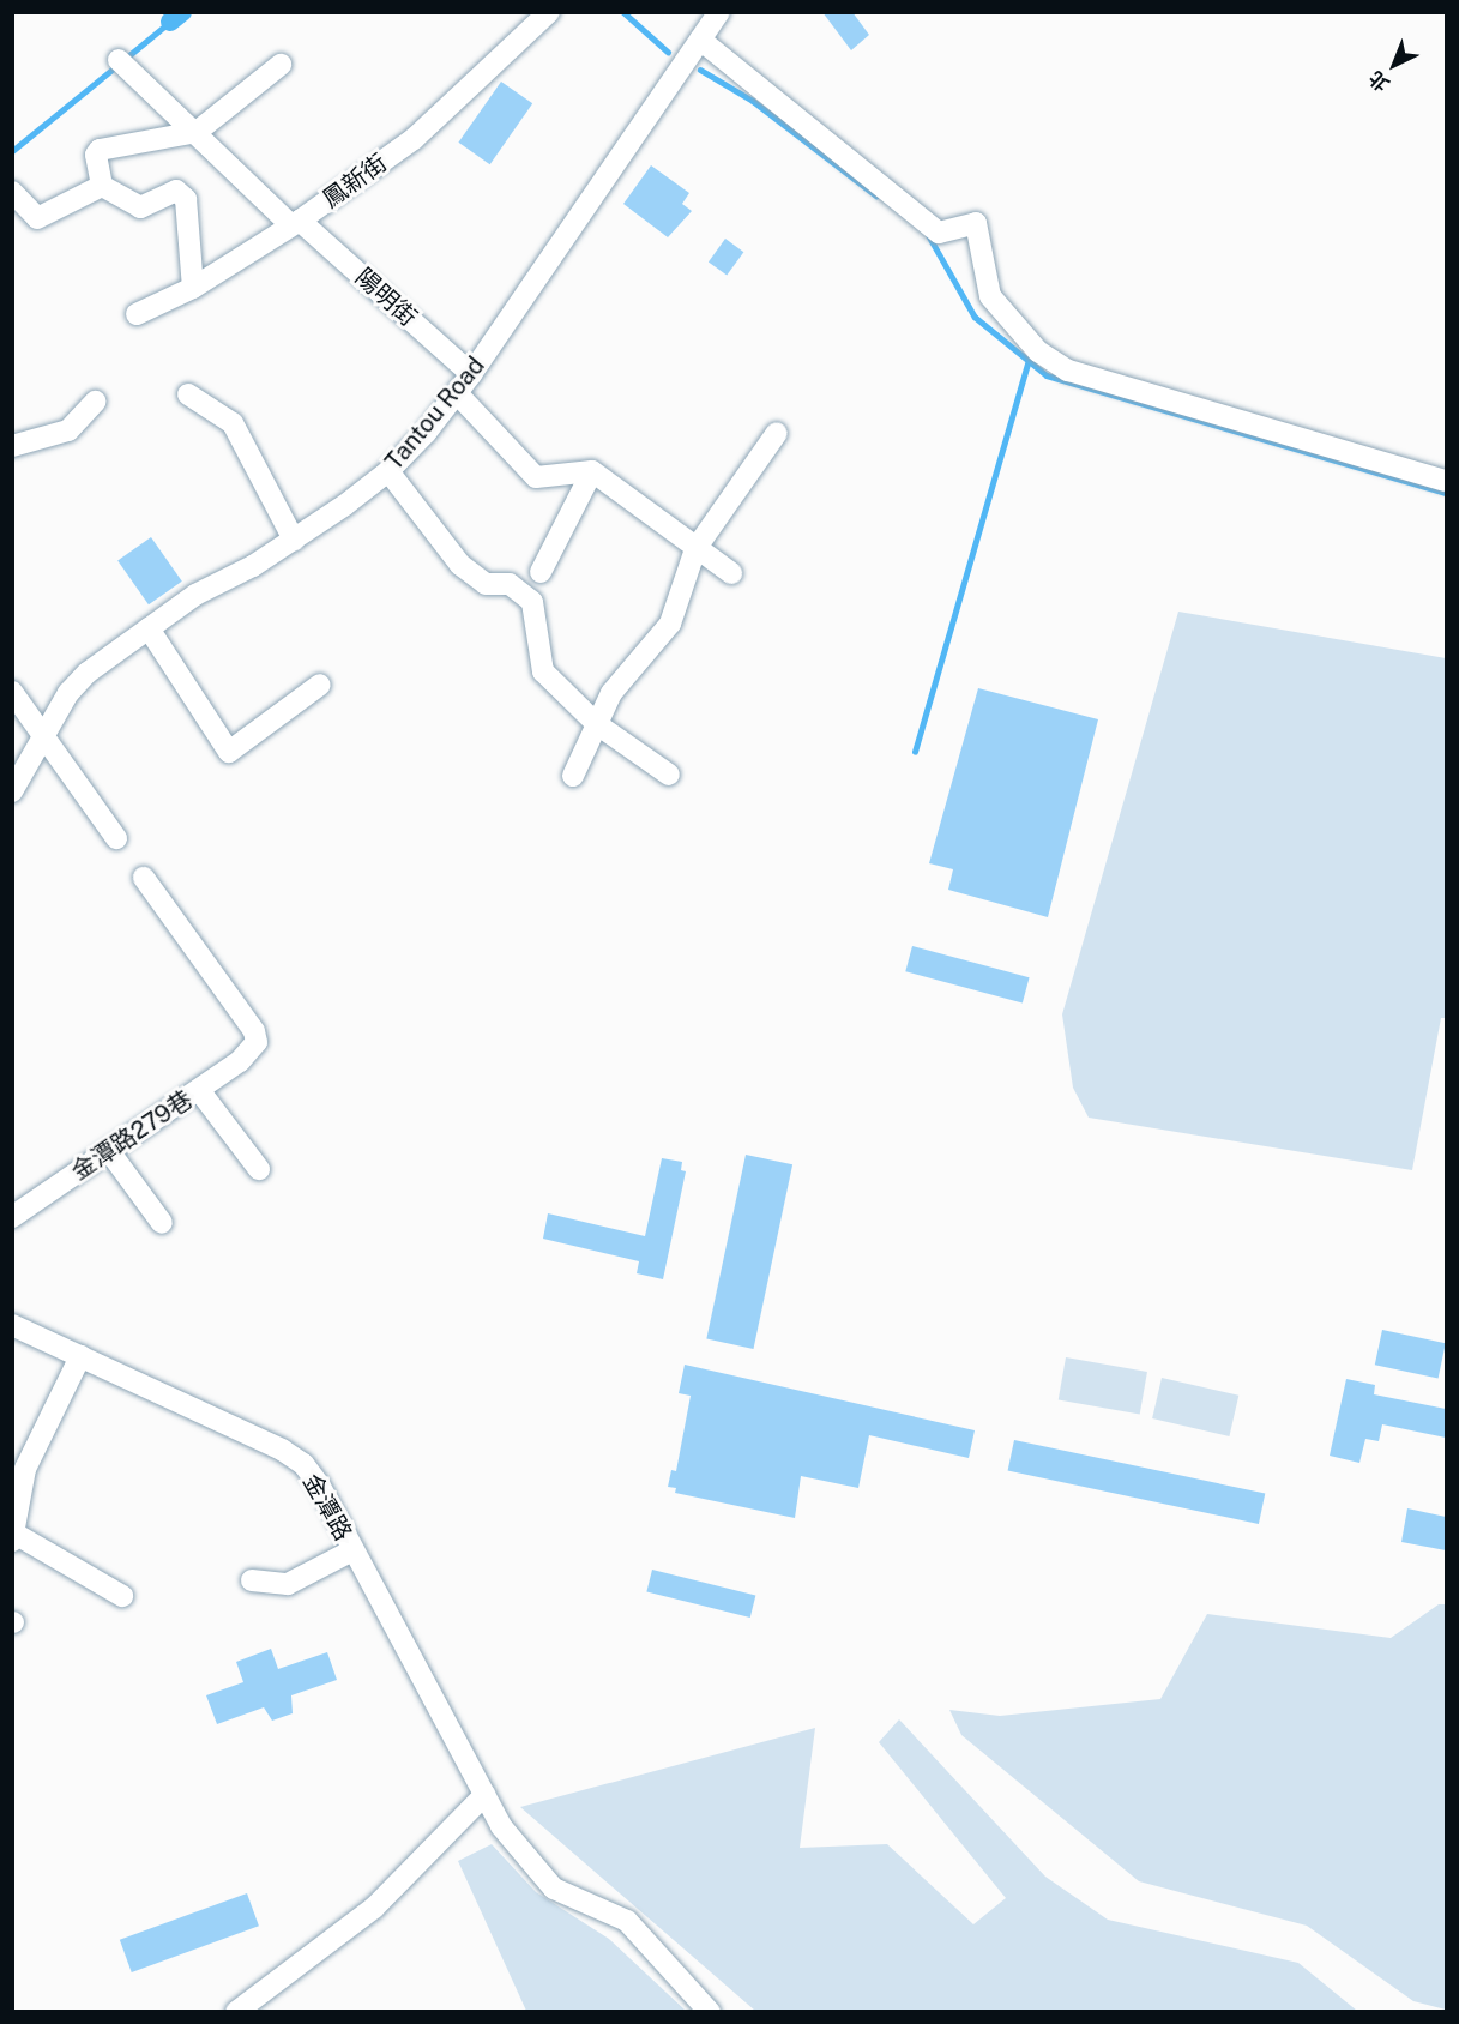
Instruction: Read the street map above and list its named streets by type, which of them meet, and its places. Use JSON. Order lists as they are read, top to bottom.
{
  "streets": {
    "street": [
      "鳳新街",
      "陽明街",
      "Tantou Road",
      "金潭路279巷",
      "金潭路"
    ]
  },
  "crossings": [
    ["鳳新街", "陽明街"],
    ["陽明街", "Tantou Road"]
  ],
  "north": "bottom left"
}
